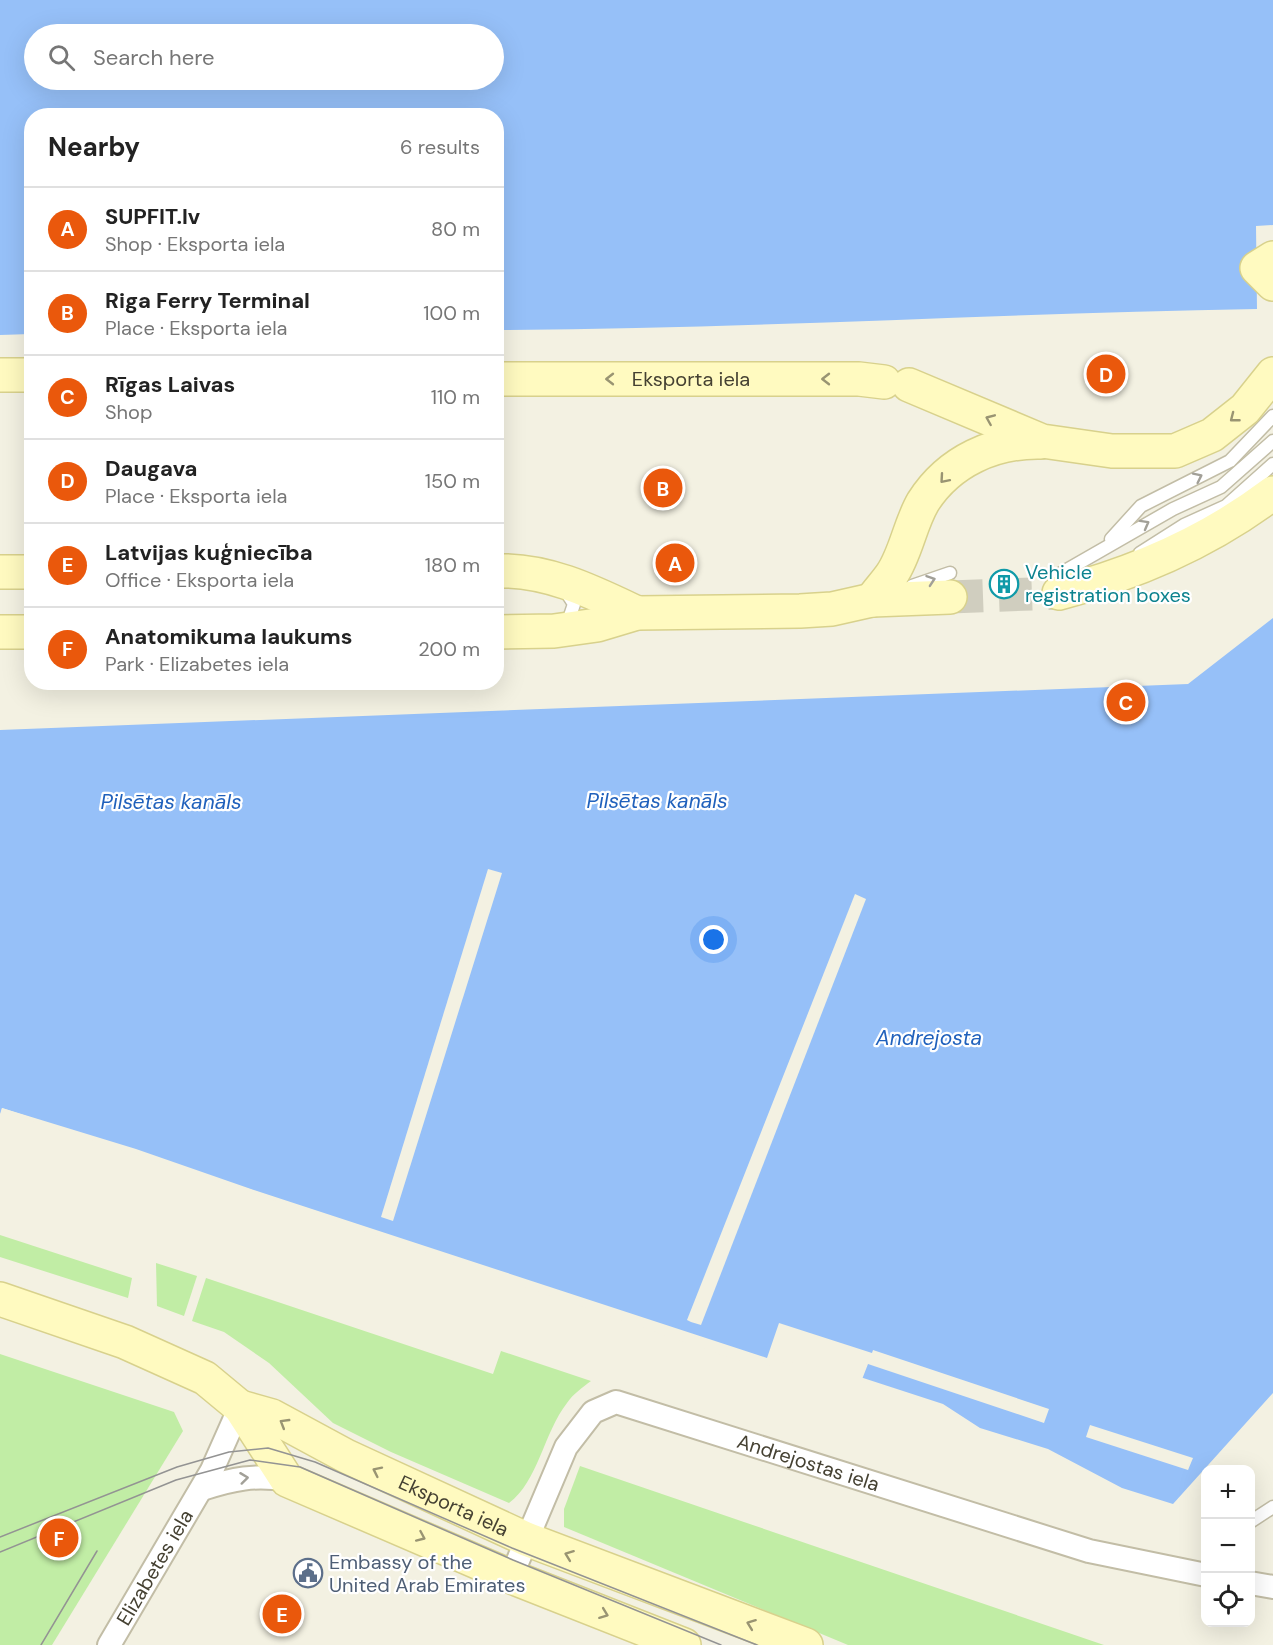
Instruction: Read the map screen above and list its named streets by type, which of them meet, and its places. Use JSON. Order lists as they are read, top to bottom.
{
  "streets": {
    "street": ["Eksporta iela", "Andrejostas iela", "Elizabetes iela"]
  },
  "crossings": [
    ["Eksporta iela", "Andrejostas iela"],
    ["Eksporta iela", "Elizabetes iela"]
  ],
  "water": ["Pilsētas kanāls", "Andrejosta"],
  "places": {
    "building": ["Vehicle registration boxes"],
    "public building": ["Embassy of the United Arab Emirates"]
  },
  "page": {
    "search": "Search here",
    "heading": ["Nearby", "6 results"],
    "list": [
      {
        "mark": "A",
        "name": "SUPFIT.lv",
        "note": "Shop · Eksporta iela",
        "value": "80 m"
      },
      {
        "mark": "B",
        "name": "Riga Ferry Terminal",
        "note": "Place · Eksporta iela",
        "value": "100 m"
      },
      {
        "mark": "C",
        "name": "Rīgas Laivas",
        "note": "Shop",
        "value": "110 m"
      },
      {
        "mark": "D",
        "name": "Daugava",
        "note": "Place · Eksporta iela",
        "value": "150 m"
      },
      {
        "mark": "E",
        "name": "Latvijas kuģniecība",
        "note": "Office · Eksporta iela",
        "value": "180 m"
      },
      {
        "mark": "F",
        "name": "Anatomikuma laukums",
        "note": "Park · Elizabetes iela",
        "value": "200 m"
      }
    ],
    "pins": [
      "D",
      "B",
      "A",
      "C",
      "F",
      "E"
    ],
    "map_buttons": ["+", "−"]
  }
}
